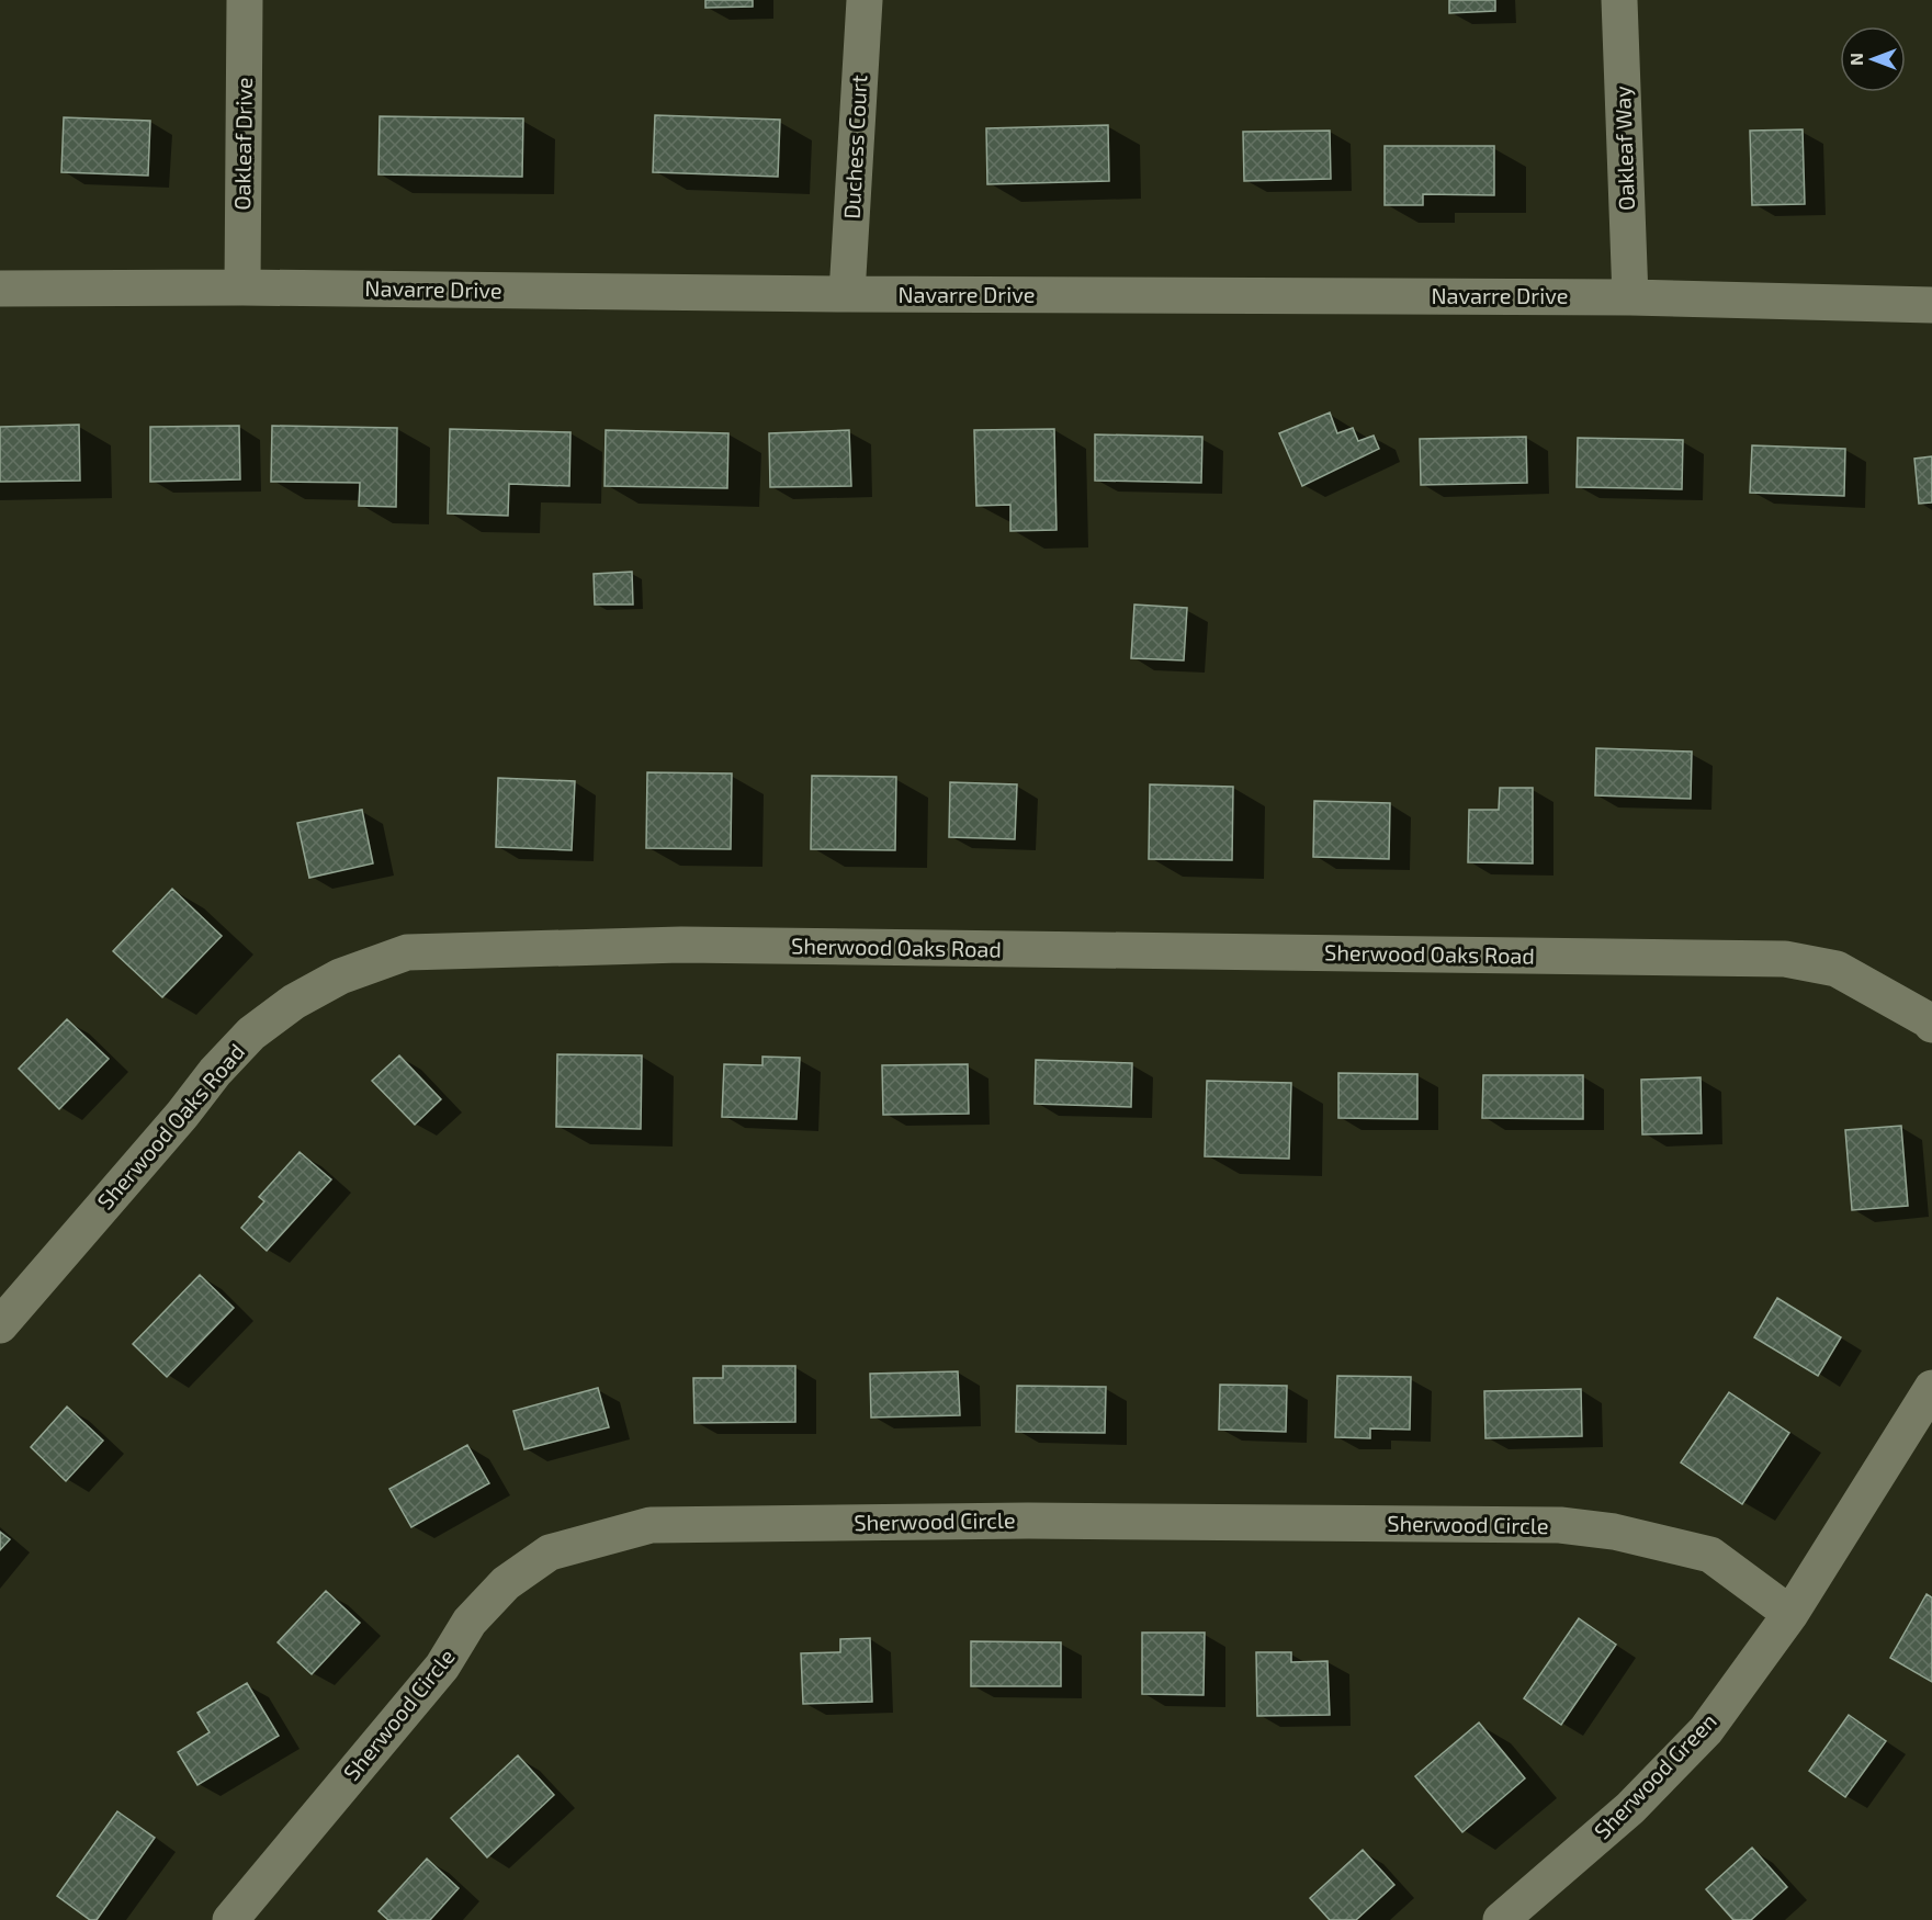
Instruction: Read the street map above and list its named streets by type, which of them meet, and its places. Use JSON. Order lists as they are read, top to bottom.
{
  "streets": {
    "street": [
      "Oakleaf Drive",
      "Duchess Court",
      "Oakleaf Way",
      "Navarre Drive",
      "Sherwood Oaks Road",
      "Sherwood Circle",
      "Sherwood Green"
    ]
  },
  "crossings": [
    ["Oakleaf Drive", "Navarre Drive"],
    ["Duchess Court", "Navarre Drive"],
    ["Oakleaf Way", "Navarre Drive"],
    ["Sherwood Circle", "Sherwood Green"]
  ],
  "north": "left"
}
